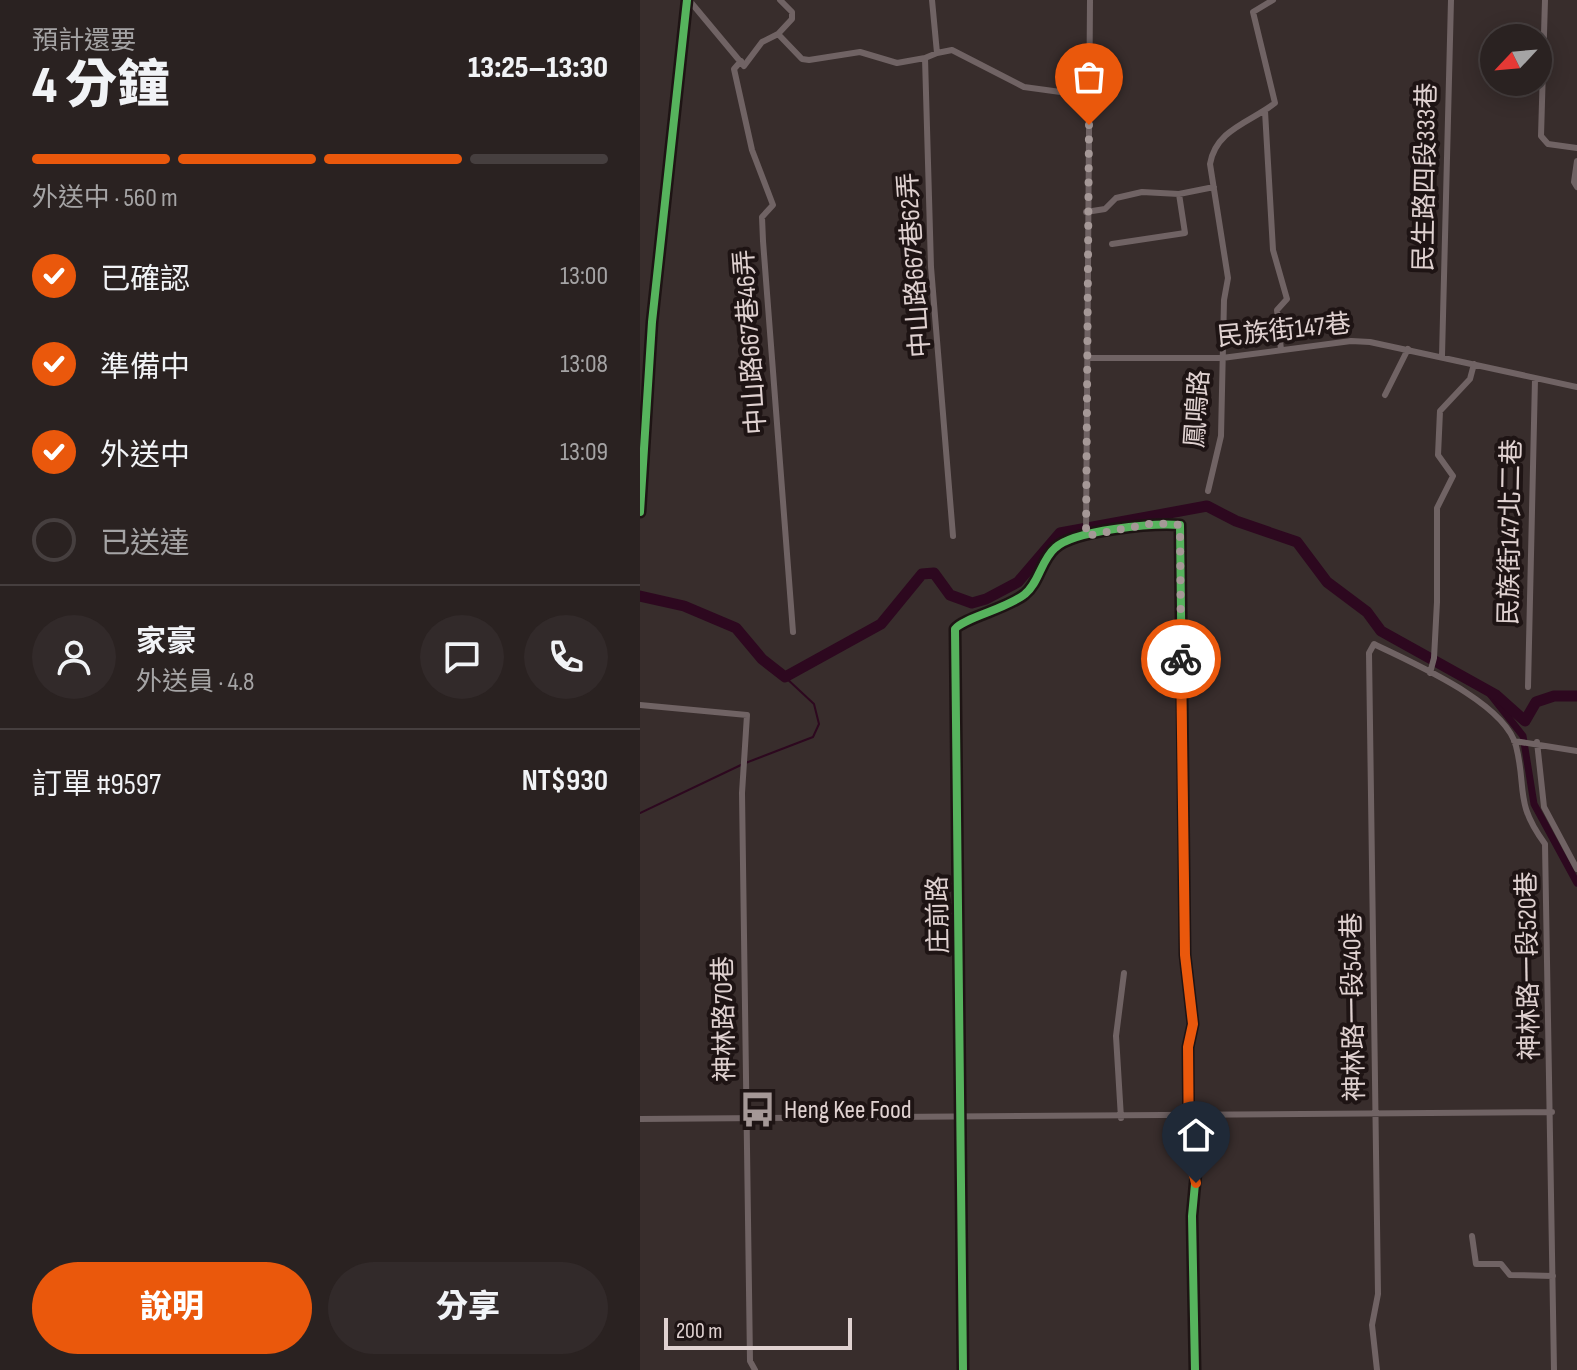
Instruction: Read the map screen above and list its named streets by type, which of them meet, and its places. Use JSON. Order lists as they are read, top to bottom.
{
  "streets": {
    "street": [
      "民生路四段333巷",
      "中山路667巷62弄",
      "民族街147巷",
      "中山路667巷46弄",
      "鳳鳴路",
      "民族街147北二巷",
      "庄前路",
      "神林路一段520巷",
      "神林路一段540巷",
      "神林路70巷"
    ]
  },
  "crossings": [
    ["民生路四段333巷", "民族街147巷"],
    ["民族街147巷", "鳳鳴路"],
    ["民族街147巷", "民族街147北二巷"]
  ],
  "places": {
    "bus stop": ["Heng Kee Food"]
  },
  "scale_bar": "200 m",
  "north": "bottom left",
  "page": {
    "heading": ["4 分鐘", "預計還要", "13:25–13:30"],
    "panel": [
      "家豪",
      "外送員 · 4.8",
      "訂單 #9597",
      "NT$930"
    ],
    "bar": "外送中 · 560 m",
    "list": [
      ["已確認", "13:00"],
      ["準備中", "13:08"],
      ["外送中", "13:09"],
      "已送達"
    ],
    "buttons": ["說明", "分享"],
    "scale": "200 m"
  }
}
